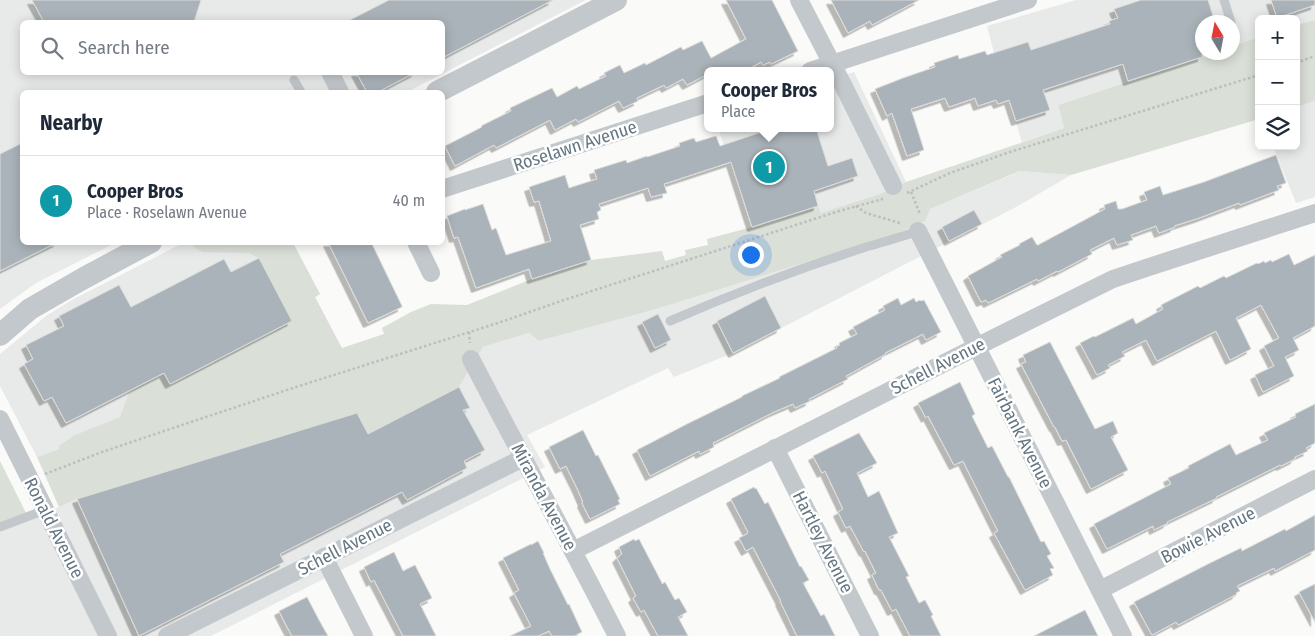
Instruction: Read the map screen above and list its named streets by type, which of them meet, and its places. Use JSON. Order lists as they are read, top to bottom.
{
  "streets": {
    "street": [
      "Roselawn Avenue",
      "Schell Avenue",
      "Fairbank Avenue",
      "Miranda Avenue",
      "Ronald Avenue",
      "Bowie Avenue",
      "Hartley Avenue"
    ]
  },
  "crossings": [
    ["Schell Avenue", "Fairbank Avenue"],
    ["Schell Avenue", "Miranda Avenue"],
    ["Schell Avenue", "Hartley Avenue"],
    ["Fairbank Avenue", "Bowie Avenue"]
  ],
  "north": "top",
  "page": {
    "map_buttons": ["+", "−"],
    "search": "Search here",
    "popup": ["Cooper Bros", "Place"],
    "heading": "Nearby",
    "pins": "1",
    "list": [
      {
        "mark": "1",
        "name": "Cooper Bros",
        "note": "Place · Roselawn Avenue",
        "value": "40 m"
      }
    ]
  }
}
